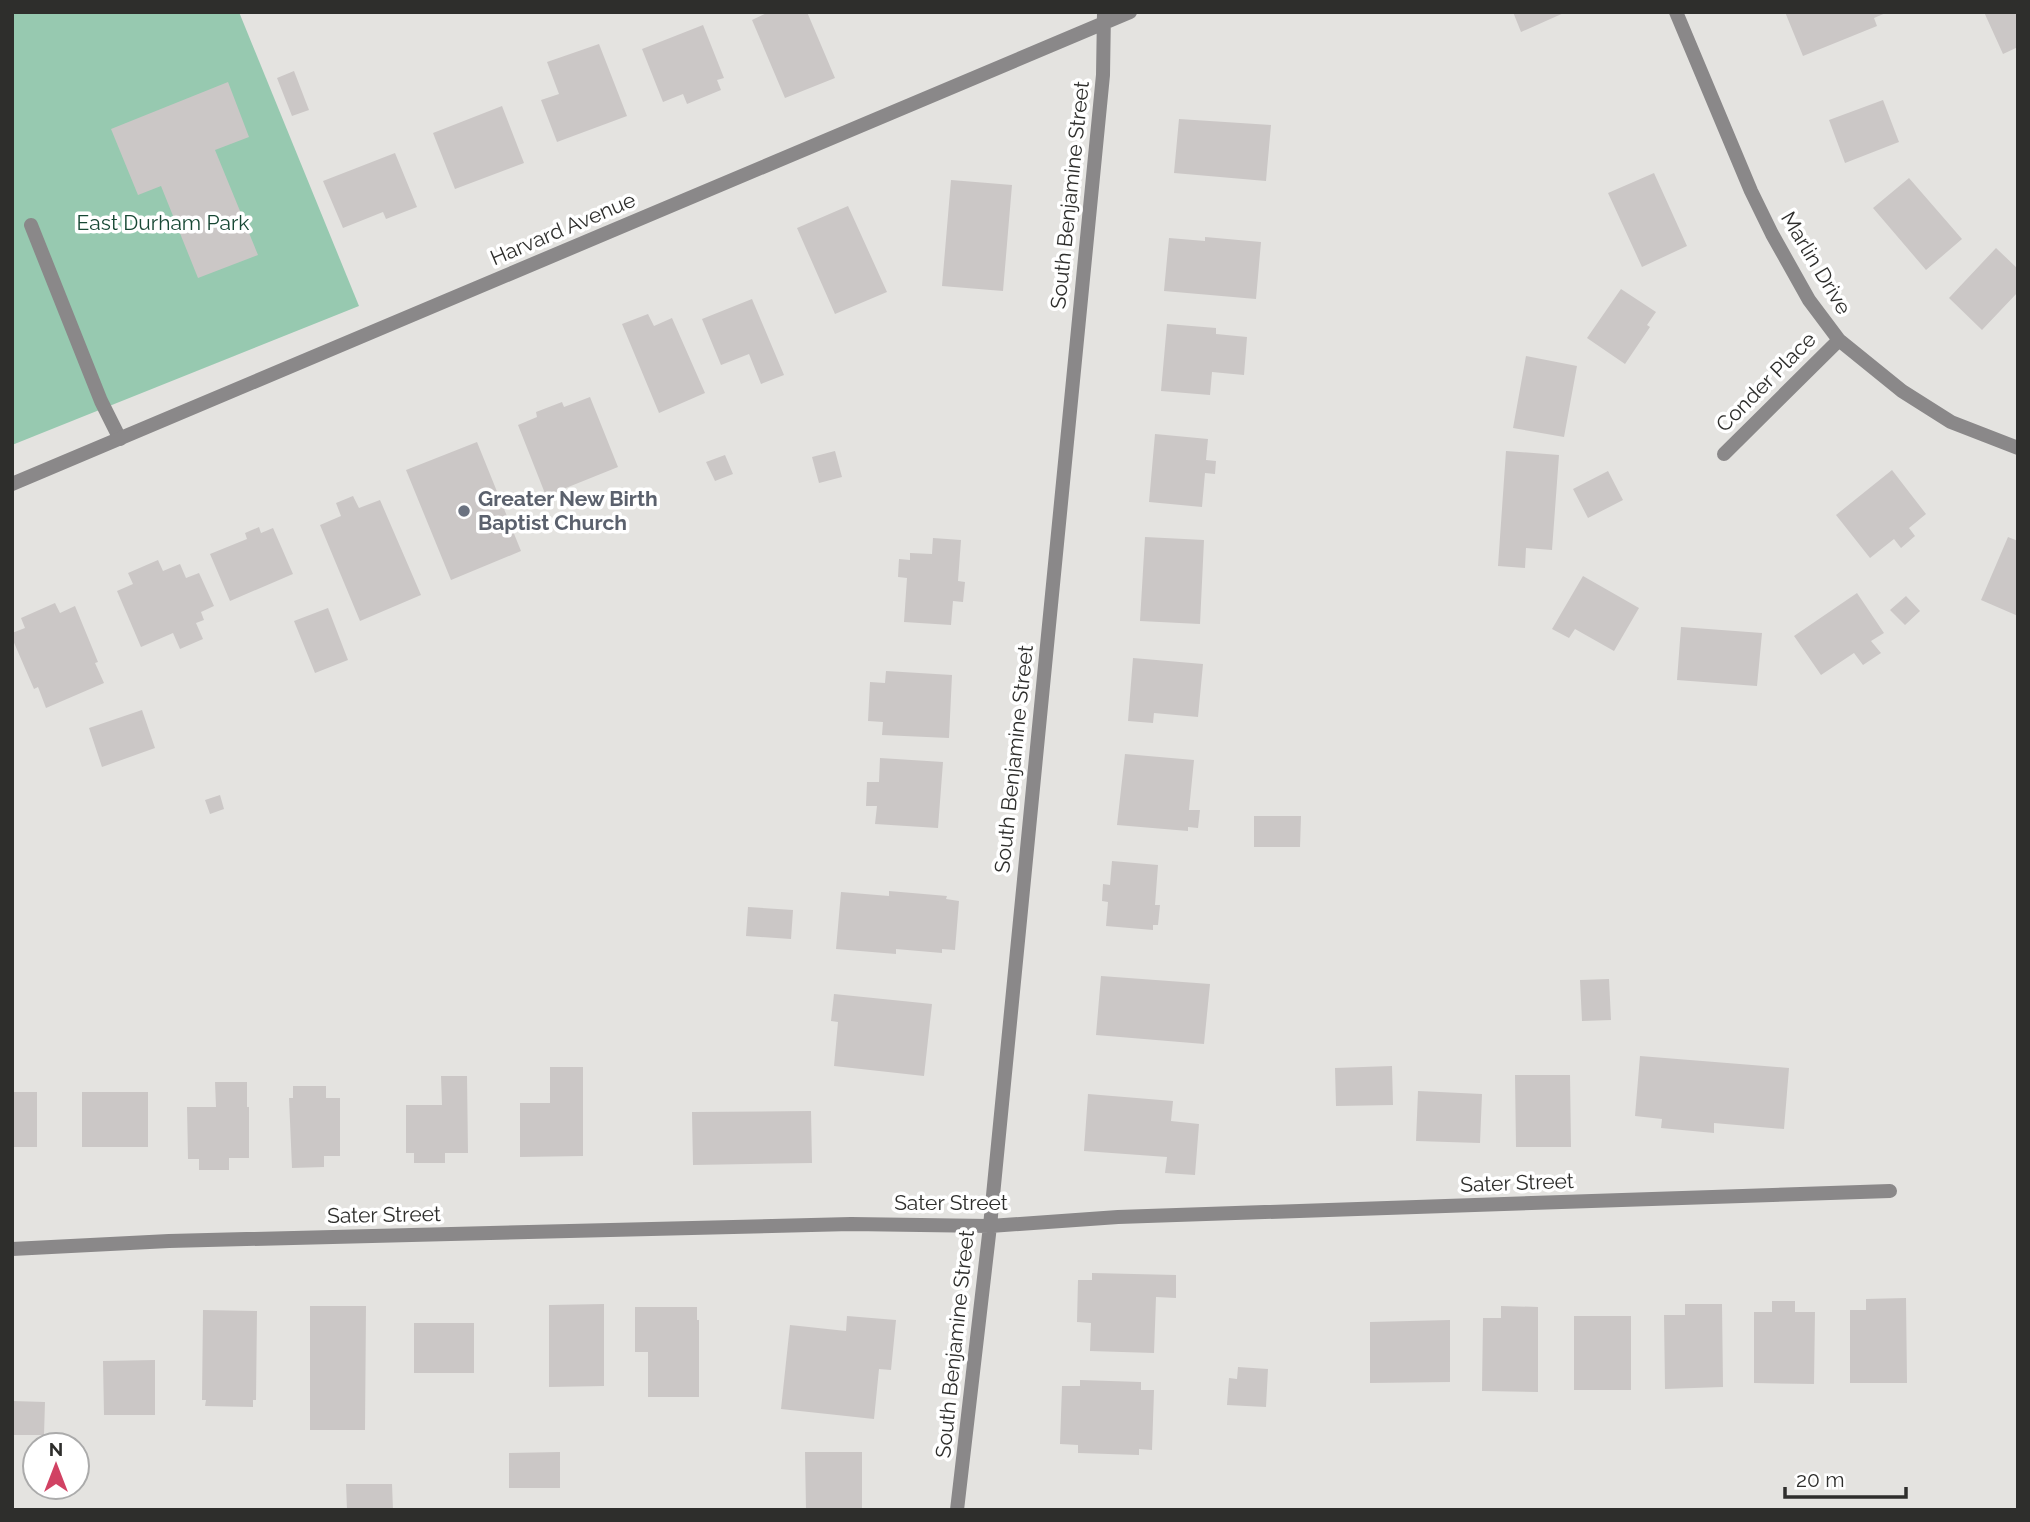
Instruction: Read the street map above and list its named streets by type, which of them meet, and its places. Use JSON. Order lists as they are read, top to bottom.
{
  "streets": {
    "street": [
      "South Benjamine Street",
      "Harvard Avenue",
      "Marlin Drive",
      "Conder Place",
      "Sater Street"
    ]
  },
  "crossings": [
    ["South Benjamine Street", "Harvard Avenue"],
    ["South Benjamine Street", "Sater Street"],
    ["Marlin Drive", "Conder Place"]
  ],
  "parks": ["East Durham Park"],
  "places": ["Greater New Birth Baptist Church"],
  "scale_bar": "20 m",
  "north": "top"
}
